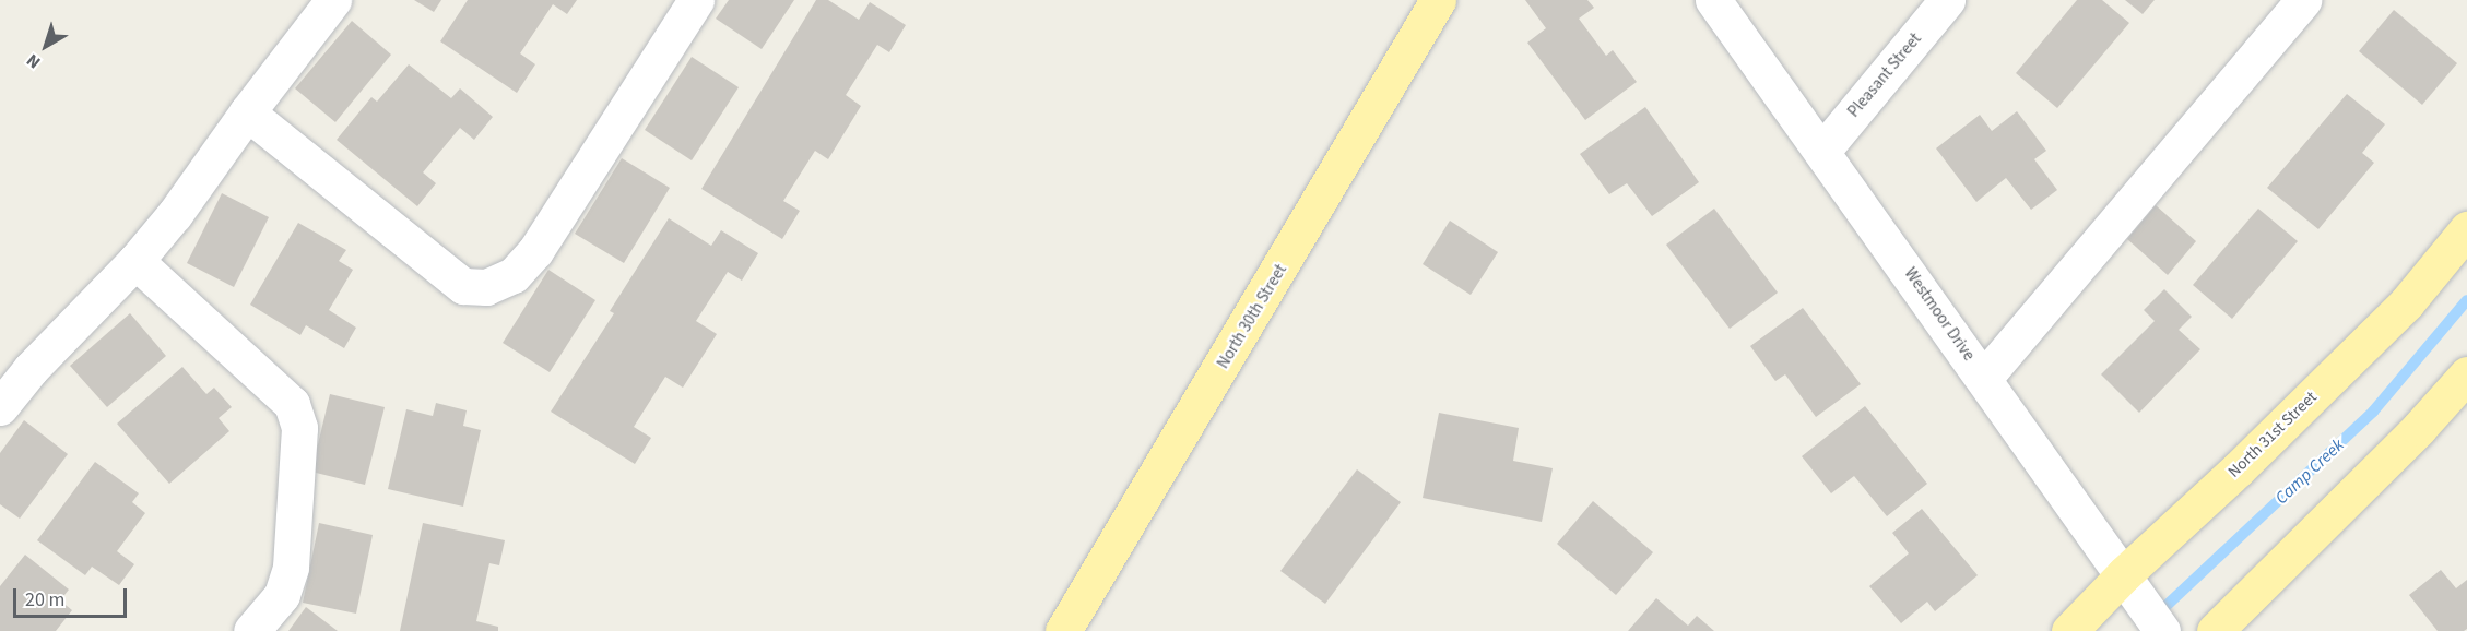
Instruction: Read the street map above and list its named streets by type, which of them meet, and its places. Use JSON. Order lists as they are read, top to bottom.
{
  "streets": {
    "main road": ["North 30th Street", "North 31st Street"],
    "street": ["Pleasant Street", "Westmoor Drive"]
  },
  "crossings": [
    ["Pleasant Street", "Westmoor Drive"],
    ["Westmoor Drive", "North 31st Street"]
  ],
  "water": ["Camp Creek"],
  "scale_bar": "20 m",
  "north": "bottom left"
}
